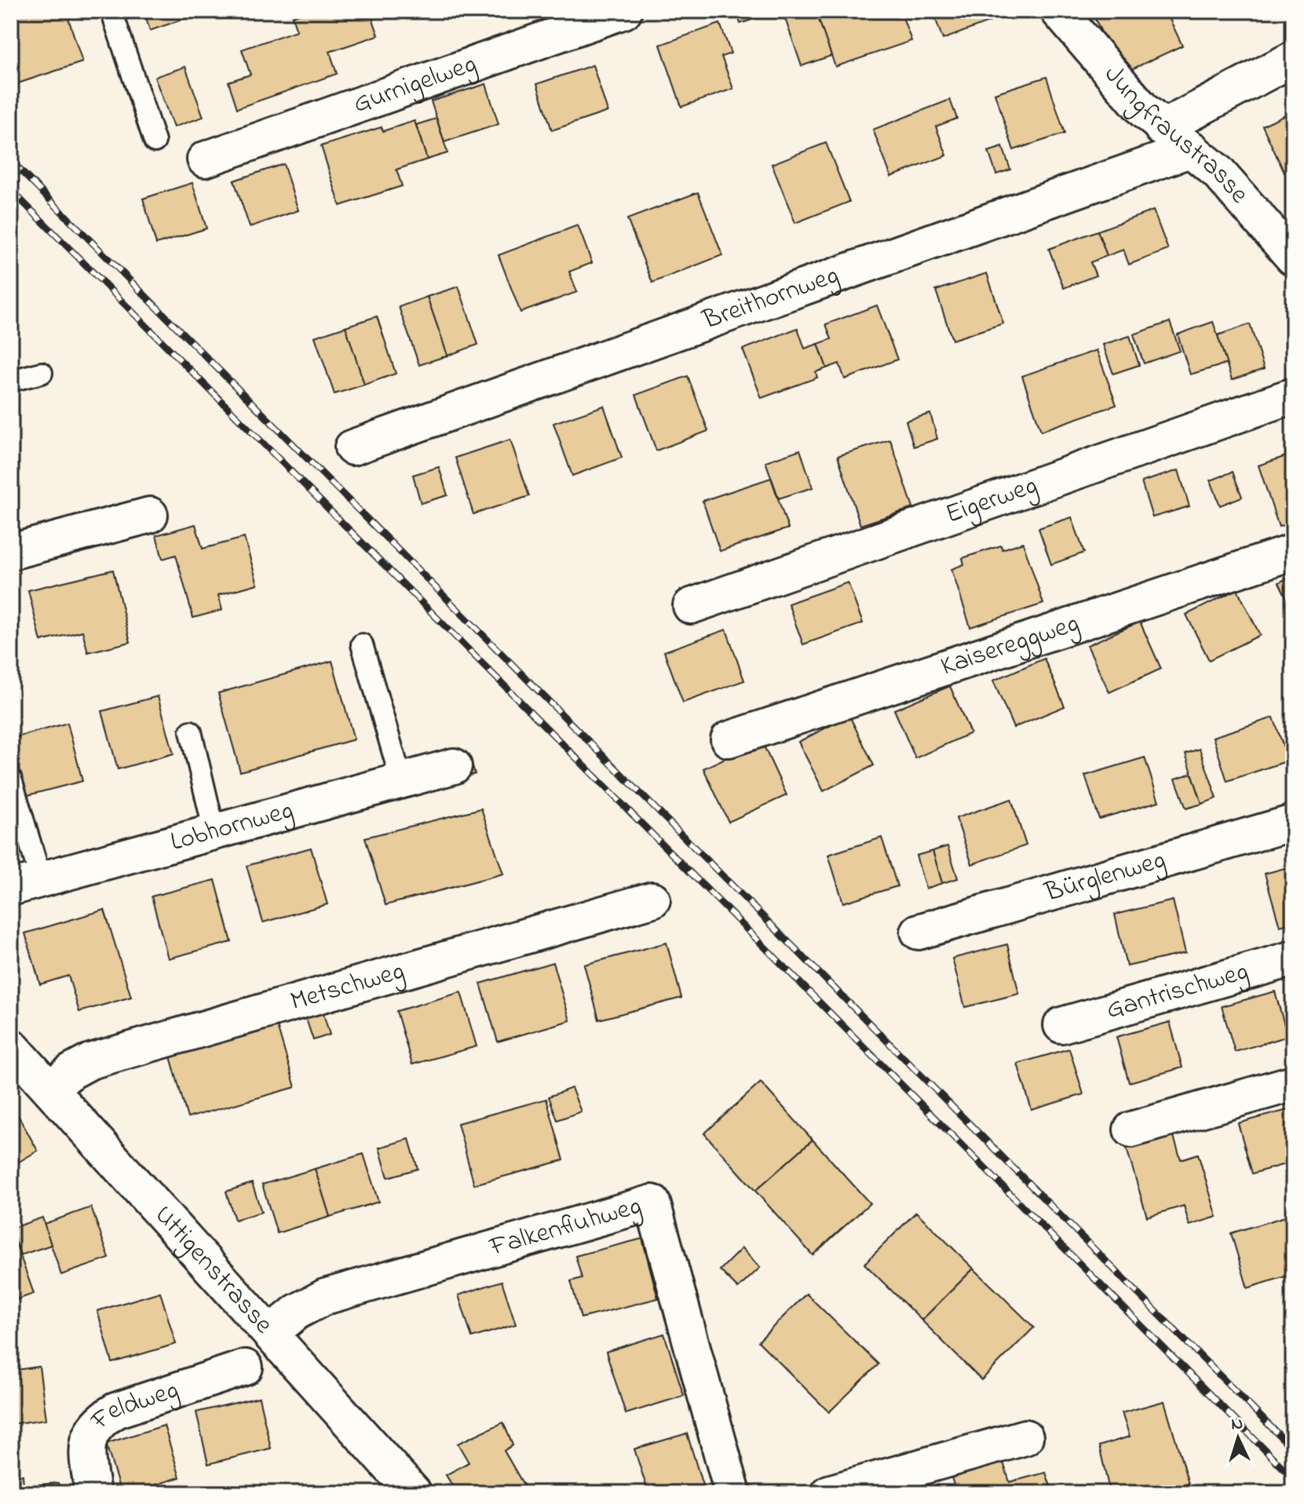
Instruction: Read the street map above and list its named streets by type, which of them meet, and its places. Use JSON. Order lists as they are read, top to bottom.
{
  "streets": {
    "street": [
      "Gurnigelweg",
      "Jungfraustrasse",
      "Breithornweg",
      "Eigerweg",
      "Kaisereggweg",
      "Lobhornweg",
      "Bürglenweg",
      "Metschweg",
      "Gantrischweg",
      "Falkenfluhweg",
      "Uttigenstrasse",
      "Feldweg"
    ]
  },
  "crossings": [
    ["Jungfraustrasse", "Breithornweg"],
    ["Metschweg", "Uttigenstrasse"],
    ["Falkenfluhweg", "Uttigenstrasse"]
  ],
  "north": "top"
}
